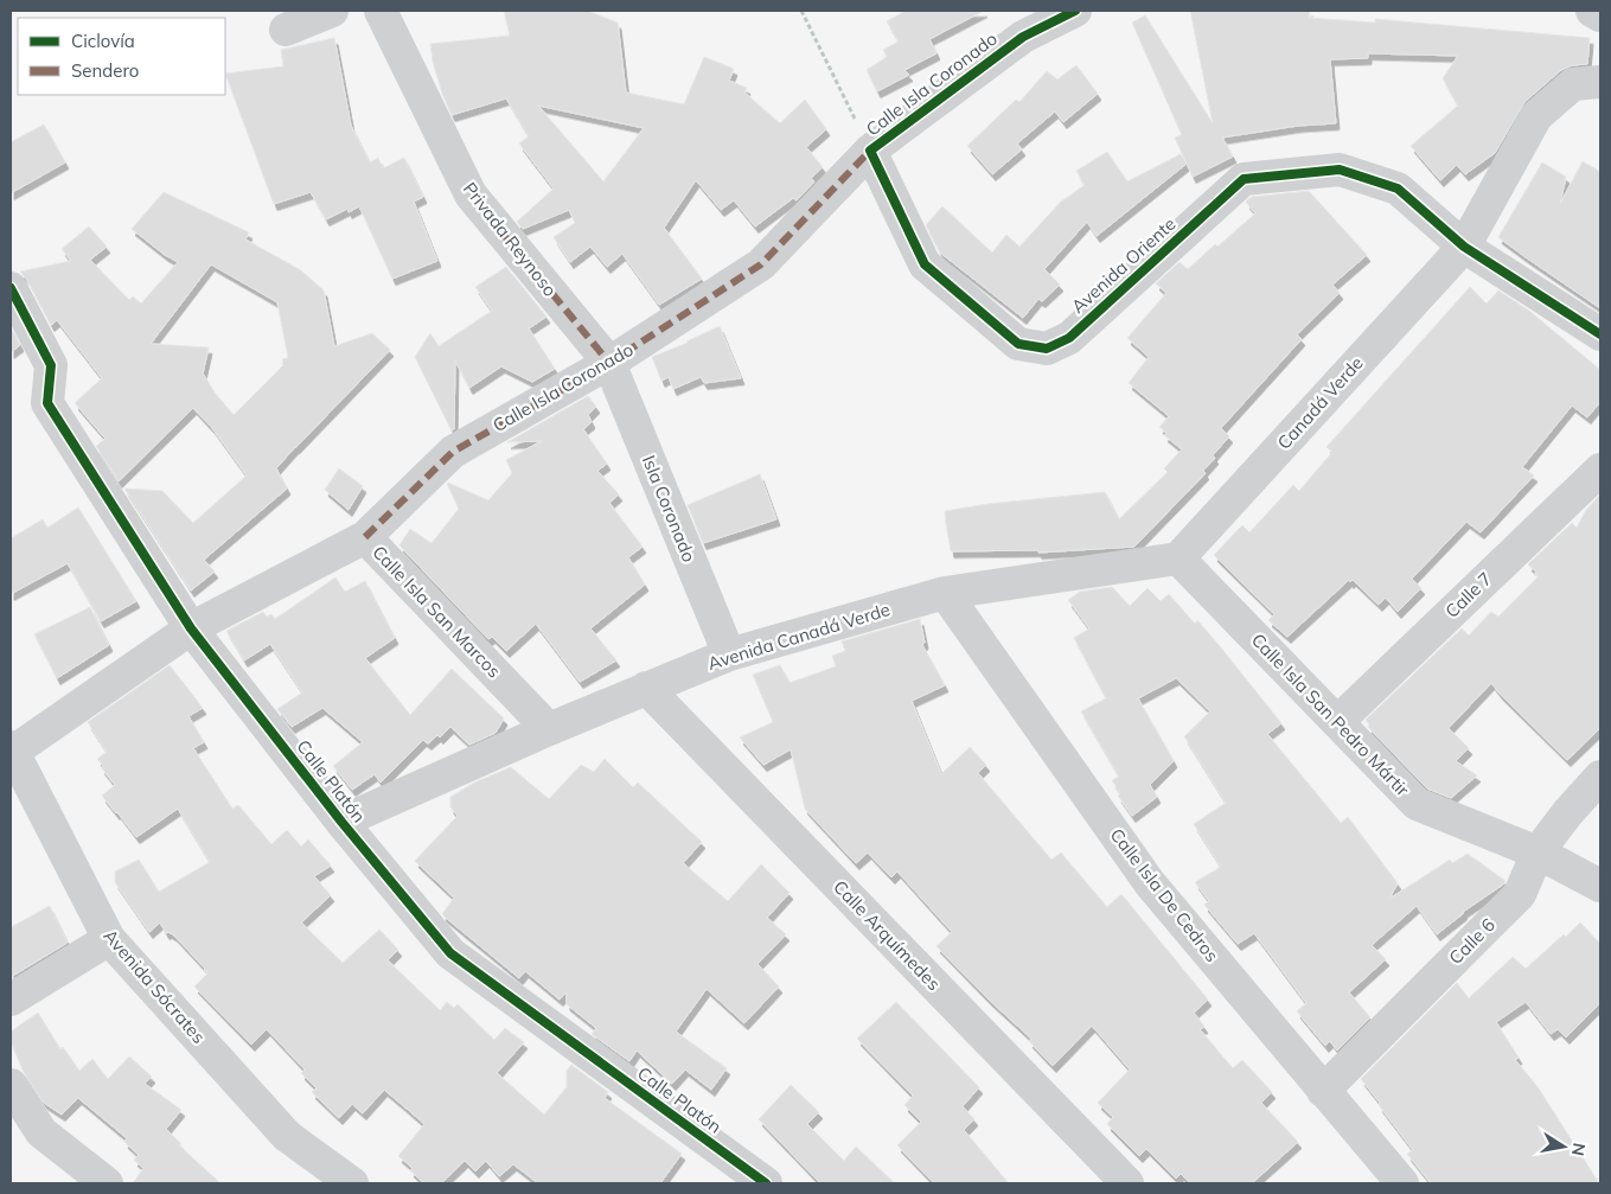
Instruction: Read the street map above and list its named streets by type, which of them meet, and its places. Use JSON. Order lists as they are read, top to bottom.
{
  "streets": {
    "street": [
      "Calle Isla Coronado",
      "Privada Reynoso",
      "Avenida Oriente",
      "Canadá Verde",
      "Isla Coronado",
      "Calle 7",
      "Calle Isla San Marcos",
      "Avenida Canadá Verde",
      "Calle Isla San Pedro Mártir",
      "Calle Platón",
      "Calle Isla De Cedros",
      "Calle Arquímedes",
      "Calle 6",
      "Avenida Sócrates"
    ]
  },
  "crossings": [
    ["Calle Isla Coronado", "Privada Reynoso"],
    ["Calle Isla Coronado", "Avenida Oriente"],
    ["Calle Isla Coronado", "Isla Coronado"],
    ["Calle Isla Coronado", "Calle Isla San Marcos"],
    ["Privada Reynoso", "Isla Coronado"],
    ["Avenida Oriente", "Canadá Verde"],
    ["Canadá Verde", "Avenida Canadá Verde"],
    ["Canadá Verde", "Calle Isla San Pedro Mártir"],
    ["Isla Coronado", "Avenida Canadá Verde"],
    ["Calle 7", "Calle Isla San Pedro Mártir"],
    ["Calle Isla San Marcos", "Avenida Canadá Verde"],
    ["Calle Isla San Marcos", "Calle Platón"],
    ["Calle Isla San Marcos", "Avenida Sócrates"],
    ["Avenida Canadá Verde", "Calle Isla San Pedro Mártir"],
    ["Avenida Canadá Verde", "Calle Platón"],
    ["Avenida Canadá Verde", "Calle Isla De Cedros"],
    ["Avenida Canadá Verde", "Calle Arquímedes"],
    ["Calle Isla San Pedro Mártir", "Calle 6"],
    ["Calle Isla De Cedros", "Calle 6"]
  ],
  "legend": ["Ciclovía", "Sendero"],
  "north": "right"
}
